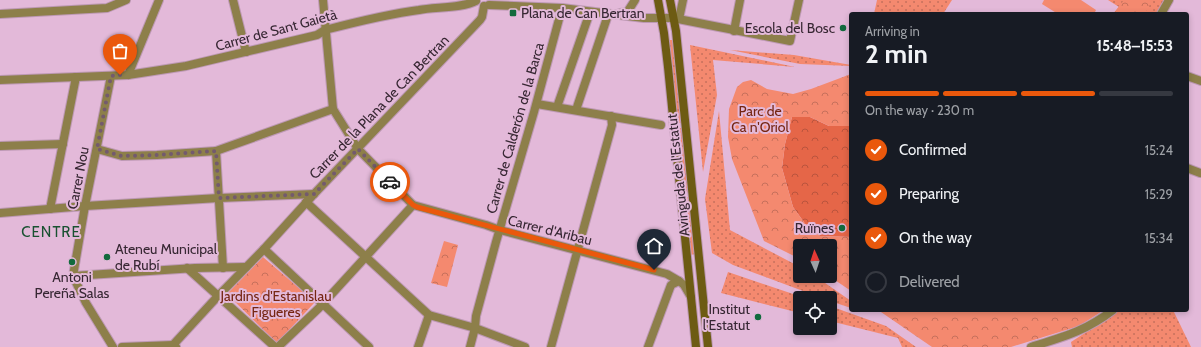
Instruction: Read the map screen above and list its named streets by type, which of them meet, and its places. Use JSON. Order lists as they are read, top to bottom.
{
  "streets": {
    "main road": ["Avinguda de l'Estatut"],
    "street": [
      "Carrer de Sant Gaietà",
      "Carrer de la Plana de Can Bertran",
      "Carrer de Calderón de la Barca",
      "Carrer Nou",
      "Carrer d'Aribau"
    ]
  },
  "crossings": [
    ["Carrer de Sant Gaietà", "Carrer Nou"],
    ["Carrer de Calderón de la Barca", "Carrer d'Aribau"]
  ],
  "districts": ["CENTRE"],
  "parks": ["Parc de Ca n'Oriol", "Jardins d'Estanislau Figueres"],
  "places": {
    "transit": ["Plana de Can Bertran"],
    "other": [
      "Escola del Bosc",
      "Ruïnes",
      "Ateneu Municipal de Rubí",
      "Antoni Pereña Salas",
      "Institut l'Estatut"
    ]
  },
  "north": "top",
  "page": {
    "heading": ["2 min", "Arriving in", "15:48–15:53"],
    "bar": "On the way · 230 m",
    "list": [
      ["Confirmed", "15:24"],
      ["Preparing", "15:29"],
      ["On the way", "15:34"],
      "Delivered"
    ]
  }
}
